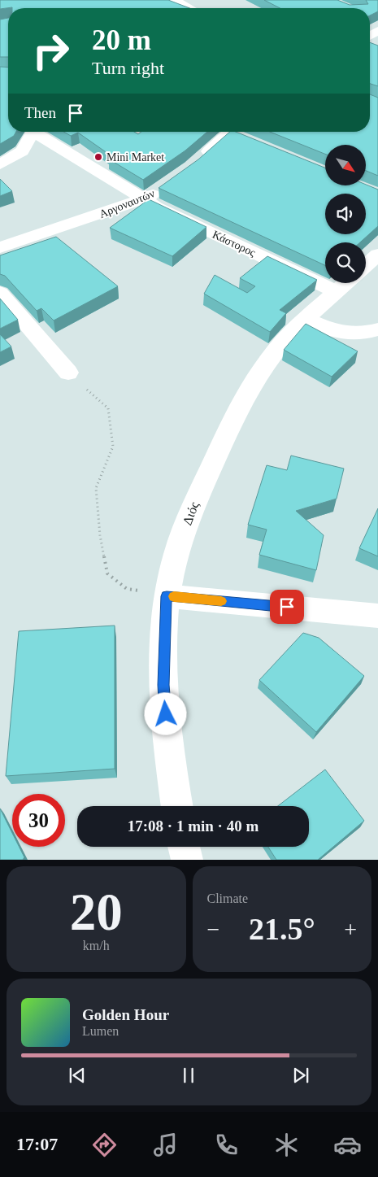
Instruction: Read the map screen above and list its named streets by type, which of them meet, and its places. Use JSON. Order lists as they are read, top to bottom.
{
  "streets": {
    "street": ["Αργοναυτών", "Κάστορος", "Διός"]
  },
  "crossings": [
    ["Αργοναυτών", "Κάστορος"],
    ["Κάστορος", "Διός"]
  ],
  "places": ["Mini Market"],
  "north": "bottom right",
  "page": {
    "turn": ["20 m", "Turn right"],
    "then": "Then",
    "limit": "30",
    "trip": "17:08 · 1 min · 40 m",
    "tile": [
      ["20", "km/h"],
      "Climate"
    ],
    "heat": ["−", "21.5°", "+"],
    "song": ["Golden Hour", "Lumen"],
    "tabs": "17:07"
  }
}
